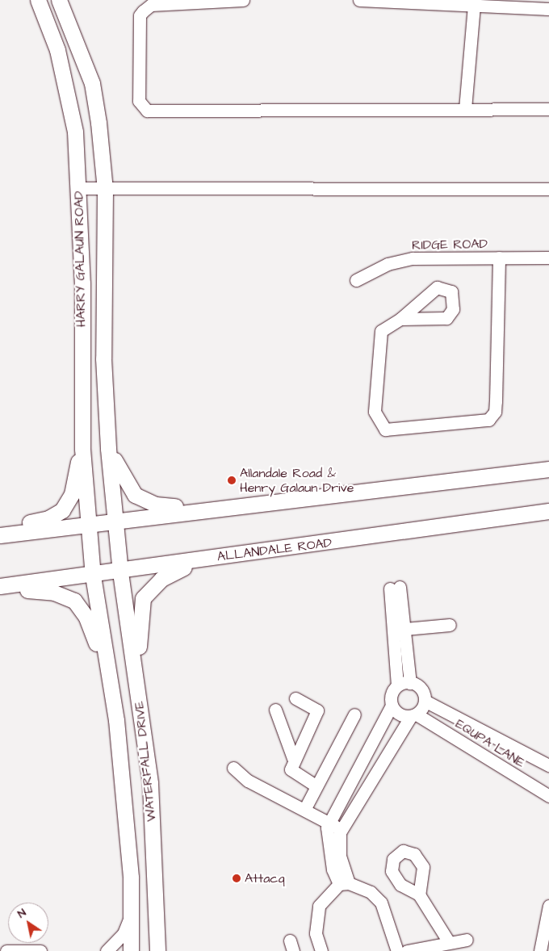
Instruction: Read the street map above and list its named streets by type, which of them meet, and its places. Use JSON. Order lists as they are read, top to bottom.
{
  "streets": {
    "main road": ["HARRY GALAUN ROAD", "ALLANDALE ROAD", "WATERFALL DRIVE"],
    "street": ["RIDGE ROAD", "EQUPA LANE"]
  },
  "crossings": [
    ["HARRY GALAUN ROAD", "ALLANDALE ROAD"],
    ["HARRY GALAUN ROAD", "WATERFALL DRIVE"],
    ["ALLANDALE ROAD", "WATERFALL DRIVE"]
  ],
  "places": ["Allandale Road & Henry Galaun Drive", "Attacq"],
  "north": "top left"
}
